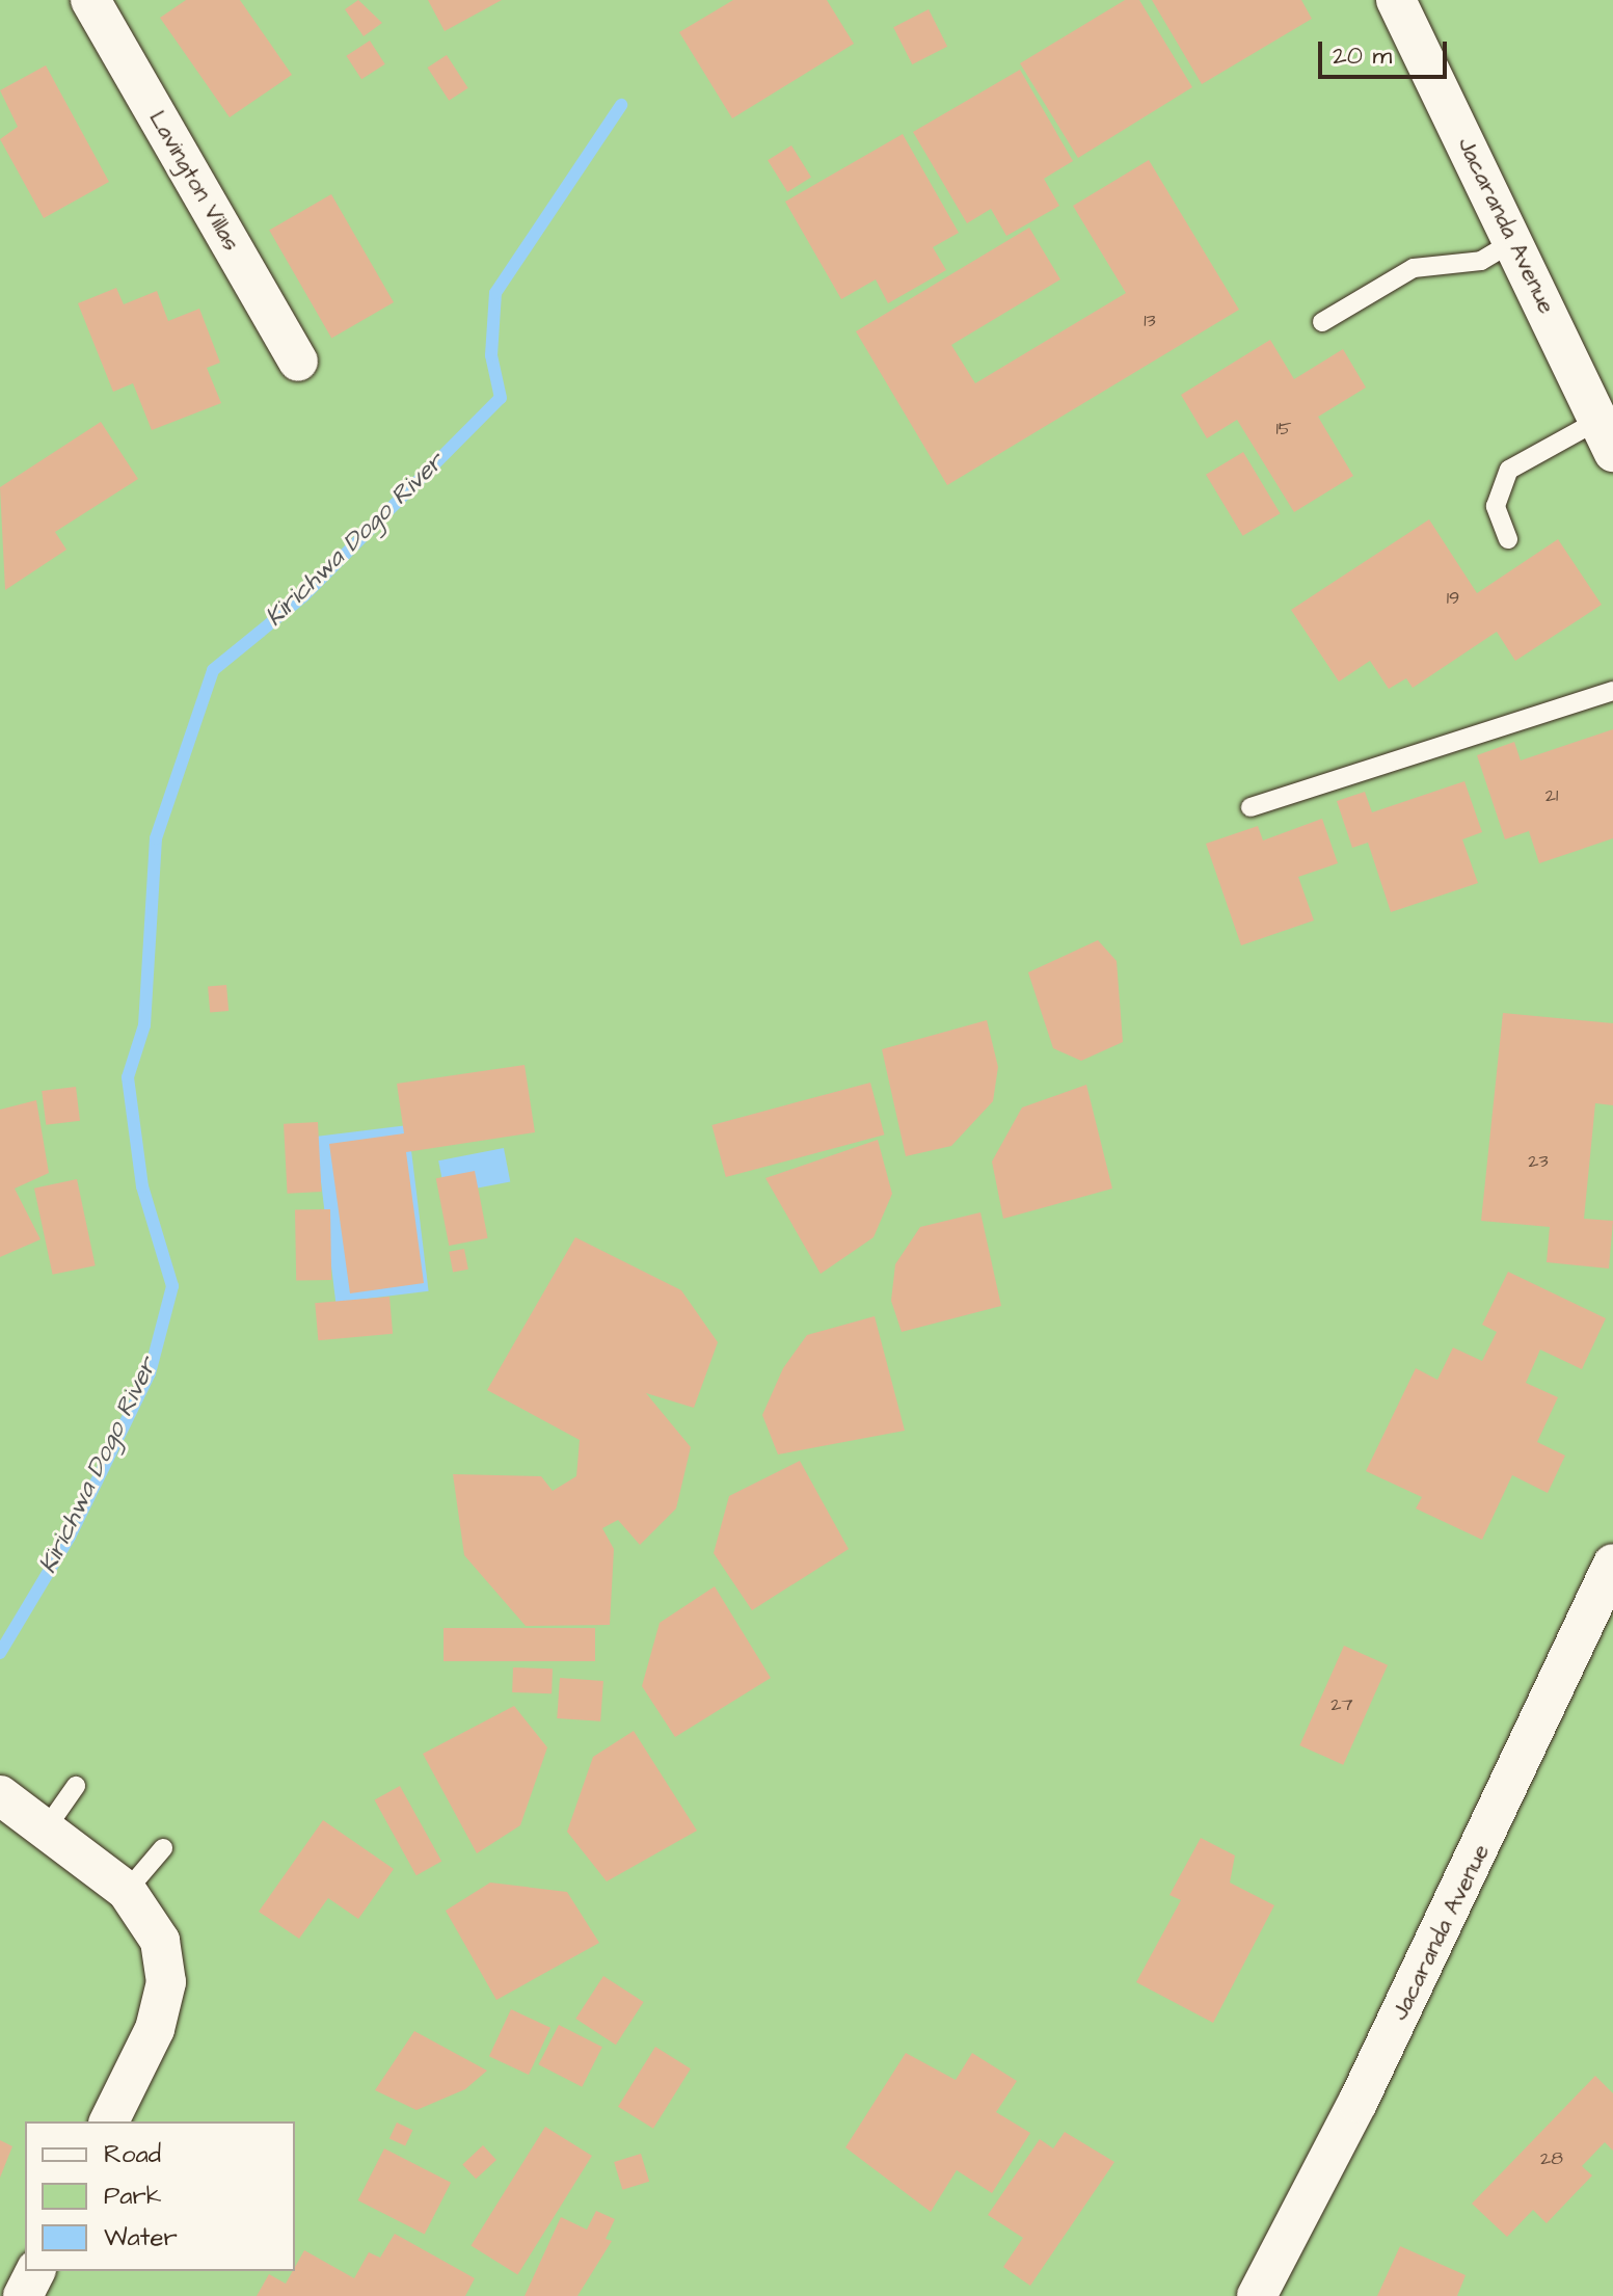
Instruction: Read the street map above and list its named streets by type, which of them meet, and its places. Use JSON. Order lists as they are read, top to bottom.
{
  "streets": {
    "street": ["Lavington Villas", "Jacaranda Avenue"]
  },
  "water": ["Kirichwa Dogo River"],
  "house_numbers": [
    "13",
    "15",
    "19",
    "21",
    "23",
    "27",
    "28"
  ],
  "legend": ["Road", "Park", "Water"],
  "scale_bar": "20 m"
}
